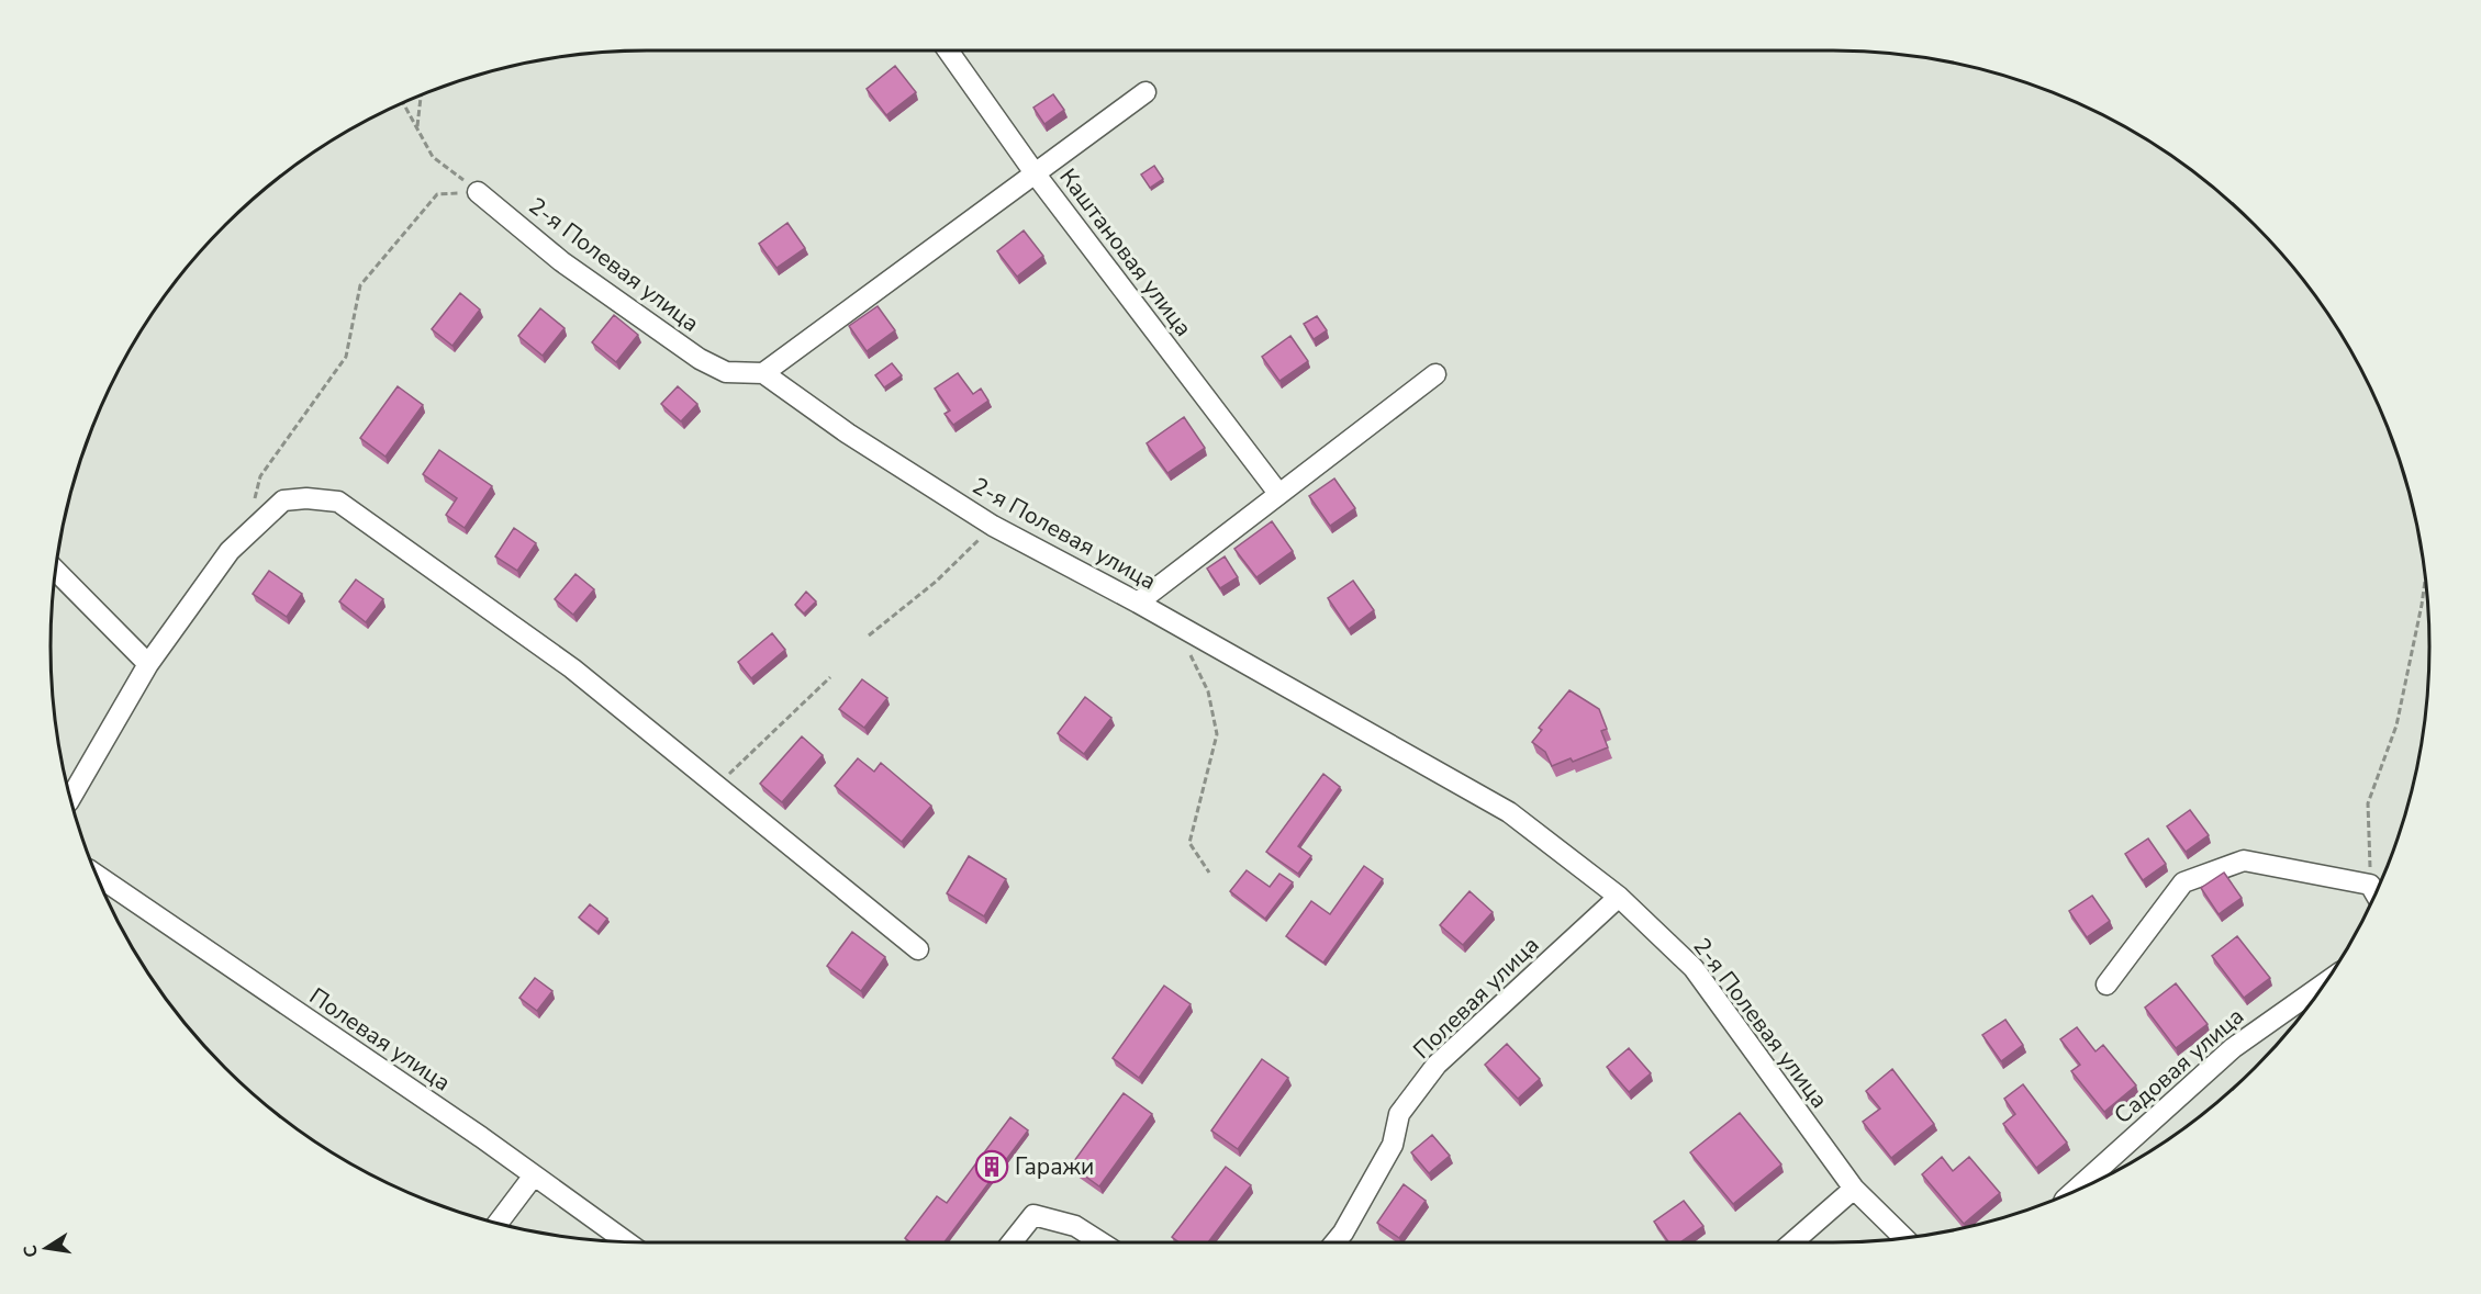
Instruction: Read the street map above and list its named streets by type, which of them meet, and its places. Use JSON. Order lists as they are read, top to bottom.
{
  "streets": {
    "street": [
      "Каштановая улица",
      "2-я Полевая улица",
      "Полевая улица",
      "Садовая улица"
    ]
  },
  "crossings": [
    ["2-я Полевая улица", "Полевая улица"]
  ],
  "places": {
    "building": ["Гаражи"]
  },
  "north": "left"
}
